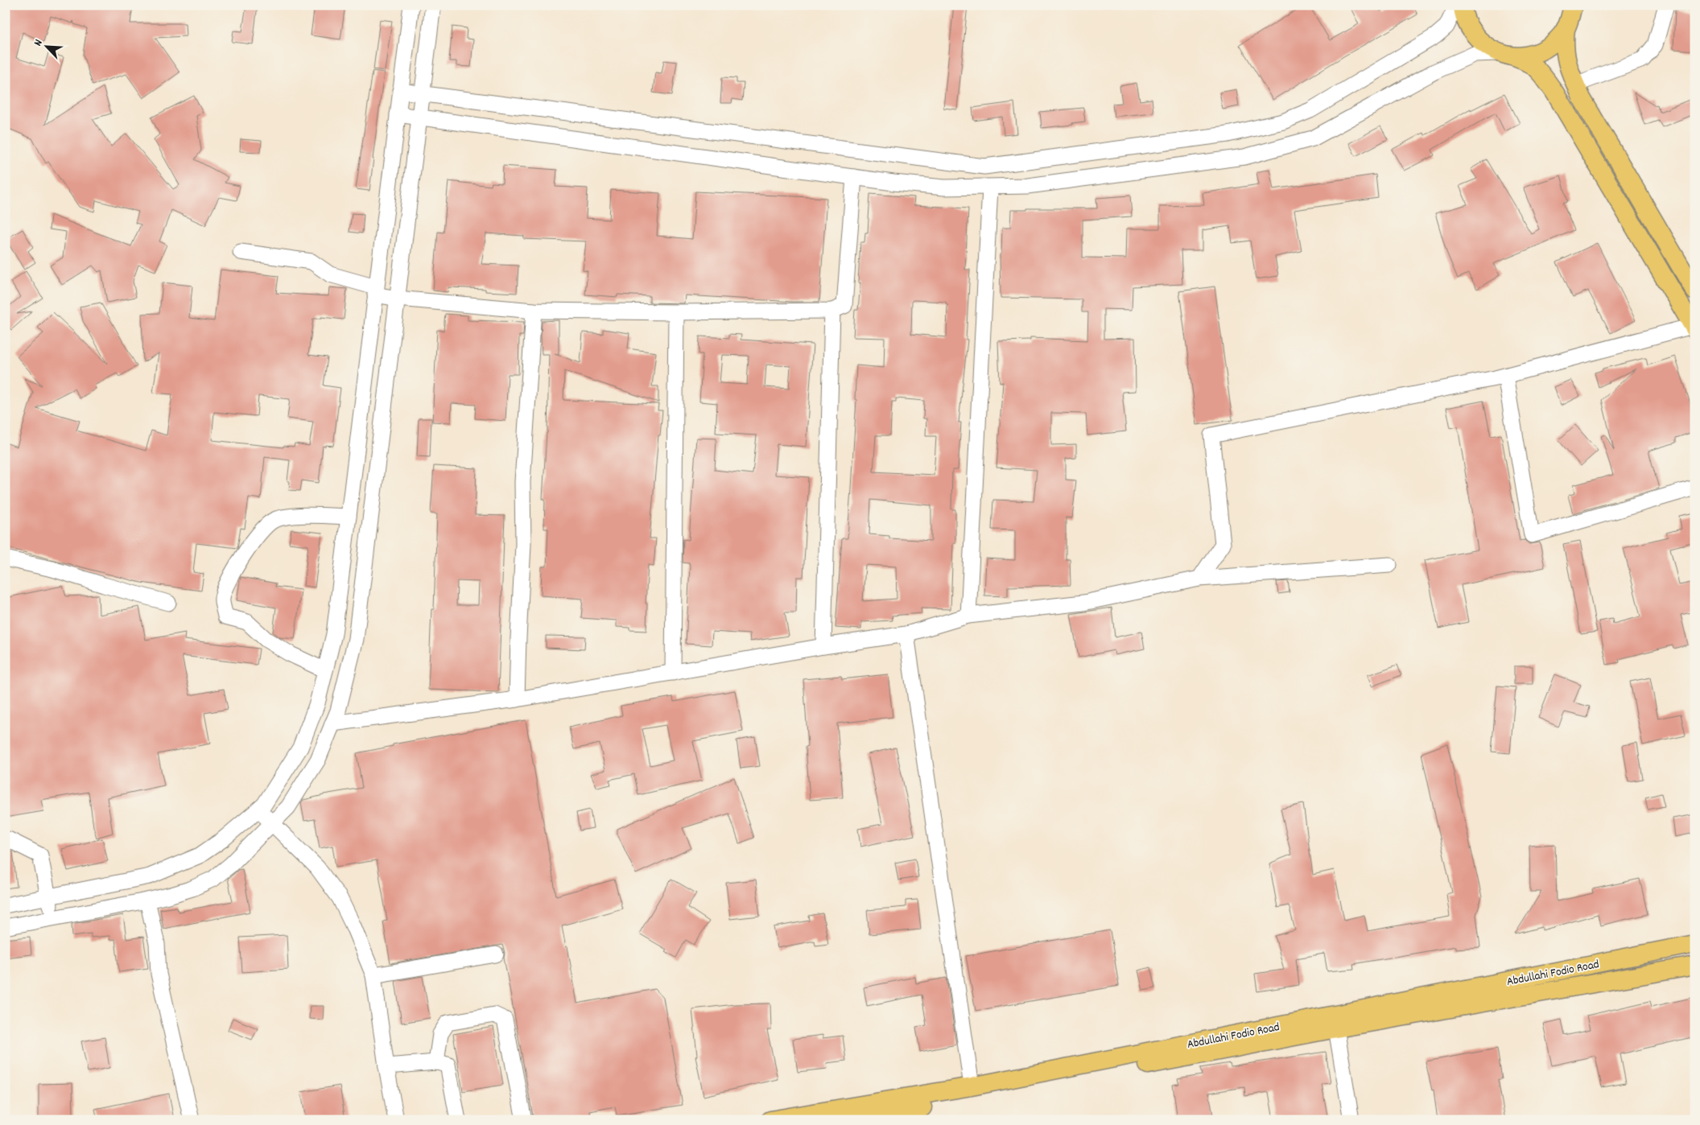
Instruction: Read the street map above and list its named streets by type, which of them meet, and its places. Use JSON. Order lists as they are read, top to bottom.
{
  "streets": {
    "main road": ["Abdullahi Fodio Road"]
  },
  "north": "top left"
}
